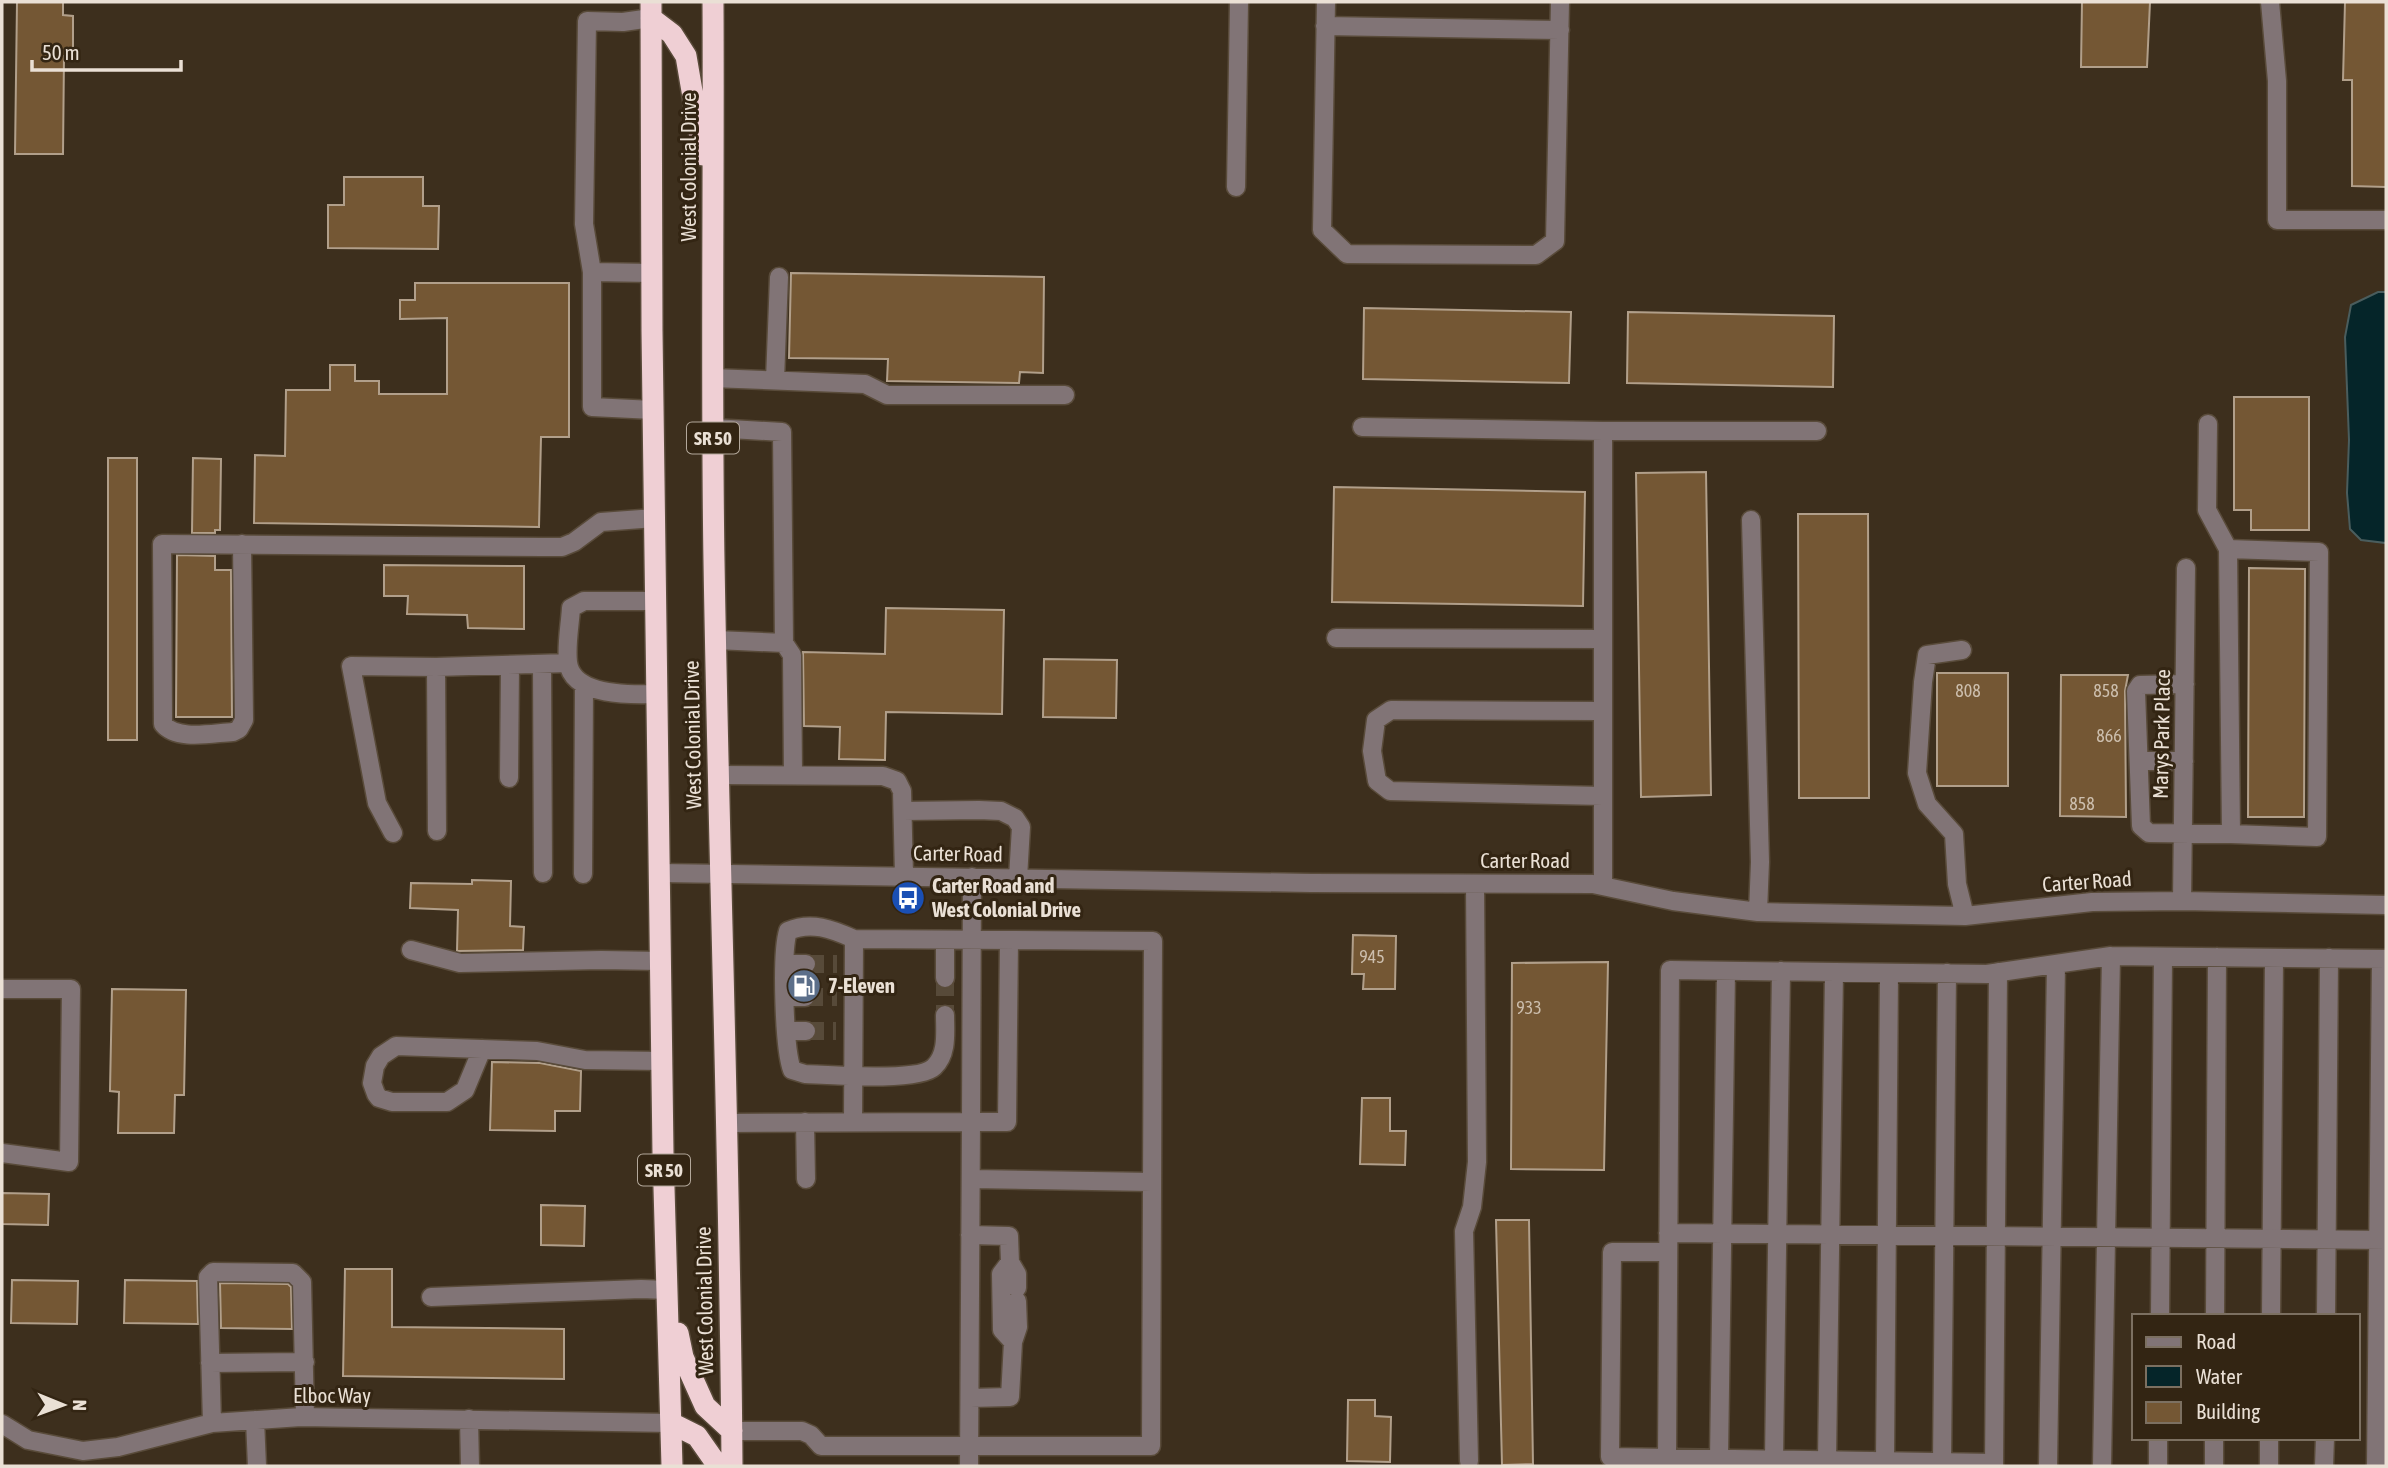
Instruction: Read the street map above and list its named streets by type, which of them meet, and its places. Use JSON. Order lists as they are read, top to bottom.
{
  "streets": {
    "highway": ["West Colonial Drive", "SR 50"],
    "street": ["Marys Park Place", "Carter Road", "Elboc Way"]
  },
  "crossings": [
    ["West Colonial Drive", "Carter Road"],
    ["West Colonial Drive", "Elboc Way"],
    ["Marys Park Place", "Carter Road"]
  ],
  "places": {
    "bus stop": ["Carter Road and West Colonial Drive"],
    "fuel station": ["7-Eleven"]
  },
  "house_numbers": [
    "808",
    "858",
    "866",
    "858",
    "945",
    "933"
  ],
  "legend": ["Road", "Water", "Building"],
  "scale_bar": "50 m",
  "north": "right"
}
